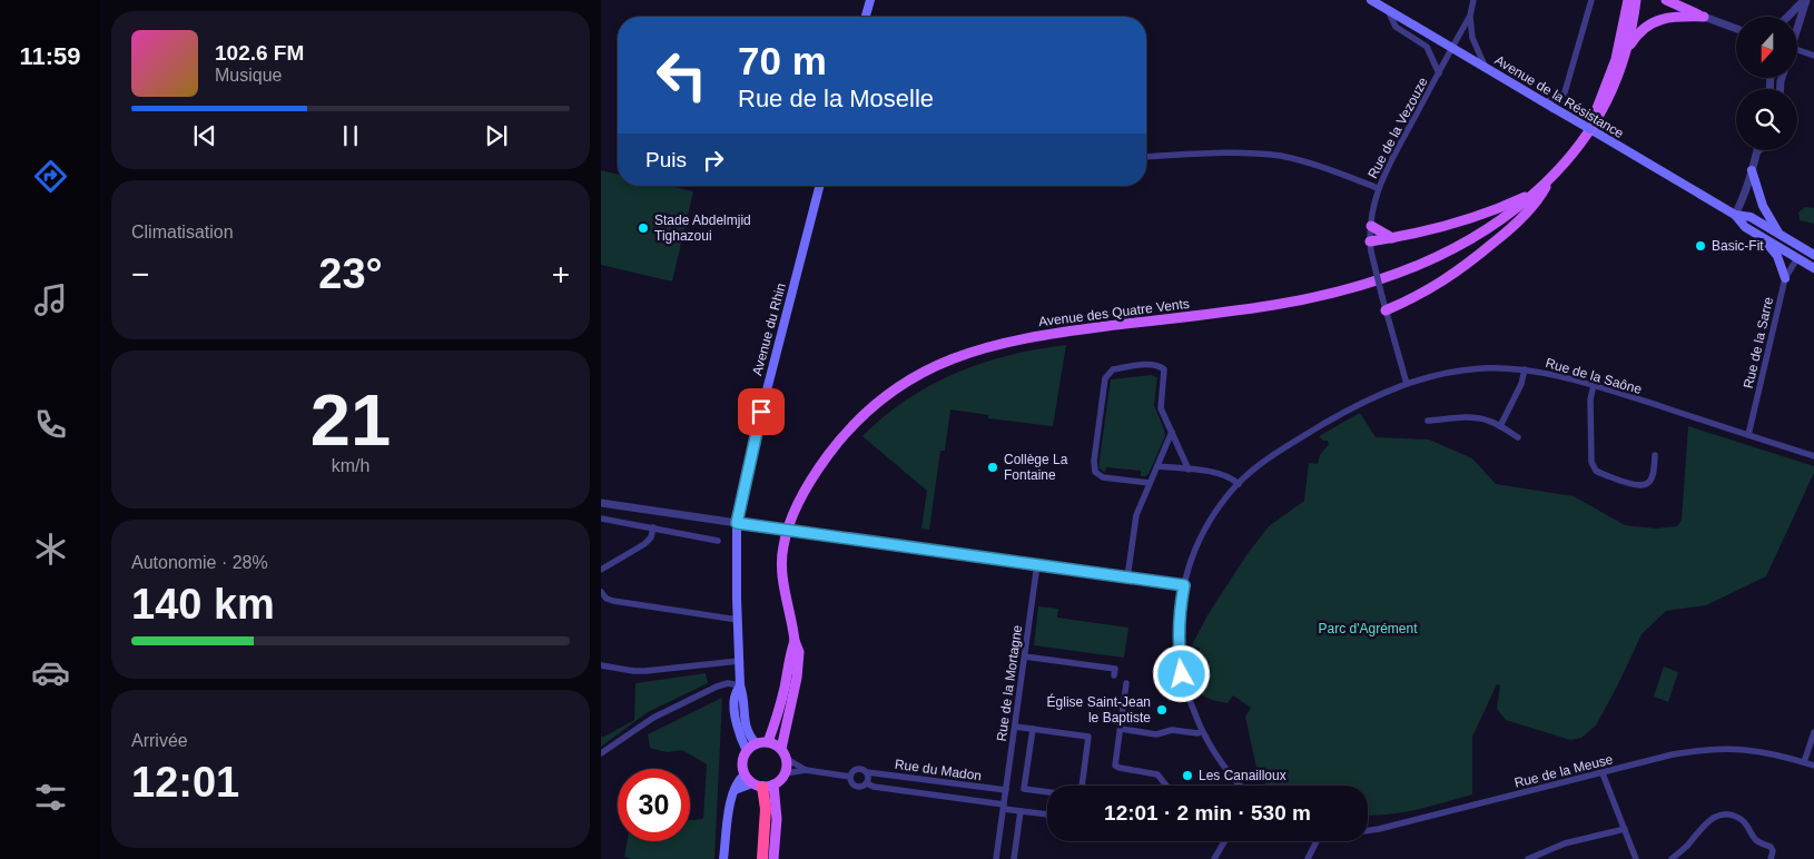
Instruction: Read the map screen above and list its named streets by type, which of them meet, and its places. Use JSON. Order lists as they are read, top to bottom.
{
  "streets": {
    "main road": ["Avenue de la Résistance", "Avenue des Quatre Vents", "Avenue du Rhin"],
    "street": [
      "Rue de la Vezouze",
      "Rue de la Sarre",
      "Rue de la Saône",
      "Rue de la Mortagne",
      "Rue du Madon",
      "Rue de la Meuse"
    ]
  },
  "crossings": [
    ["Avenue de la Résistance", "Rue de la Vezouze"],
    ["Avenue de la Résistance", "Rue de la Sarre"],
    ["Rue de la Vezouze", "Rue de la Saône"],
    ["Avenue des Quatre Vents", "Avenue du Rhin"],
    ["Rue de la Sarre", "Rue de la Saône"],
    ["Rue de la Mortagne", "Rue du Madon"]
  ],
  "parks": ["Parc d'Agrément"],
  "places": [
    "Stade Abdelmjid Tighazoui",
    "Basic-Fit",
    "Collège La Fontaine",
    "Église Saint-Jean le Baptiste",
    "Les Canailloux"
  ],
  "north": "bottom",
  "page": {
    "tabs": "11:59",
    "turn": ["70 m", "Rue de la Moselle"],
    "song": ["102.6 FM", "Musique"],
    "then": "Puis",
    "tile": [
      "Climatisation",
      ["21", "km/h"],
      ["Autonomie · 28%", "140 km"],
      ["Arrivée", "12:01"]
    ],
    "heat": ["−", "23°", "+"],
    "limit": "30",
    "trip": "12:01 · 2 min · 530 m"
  }
}
